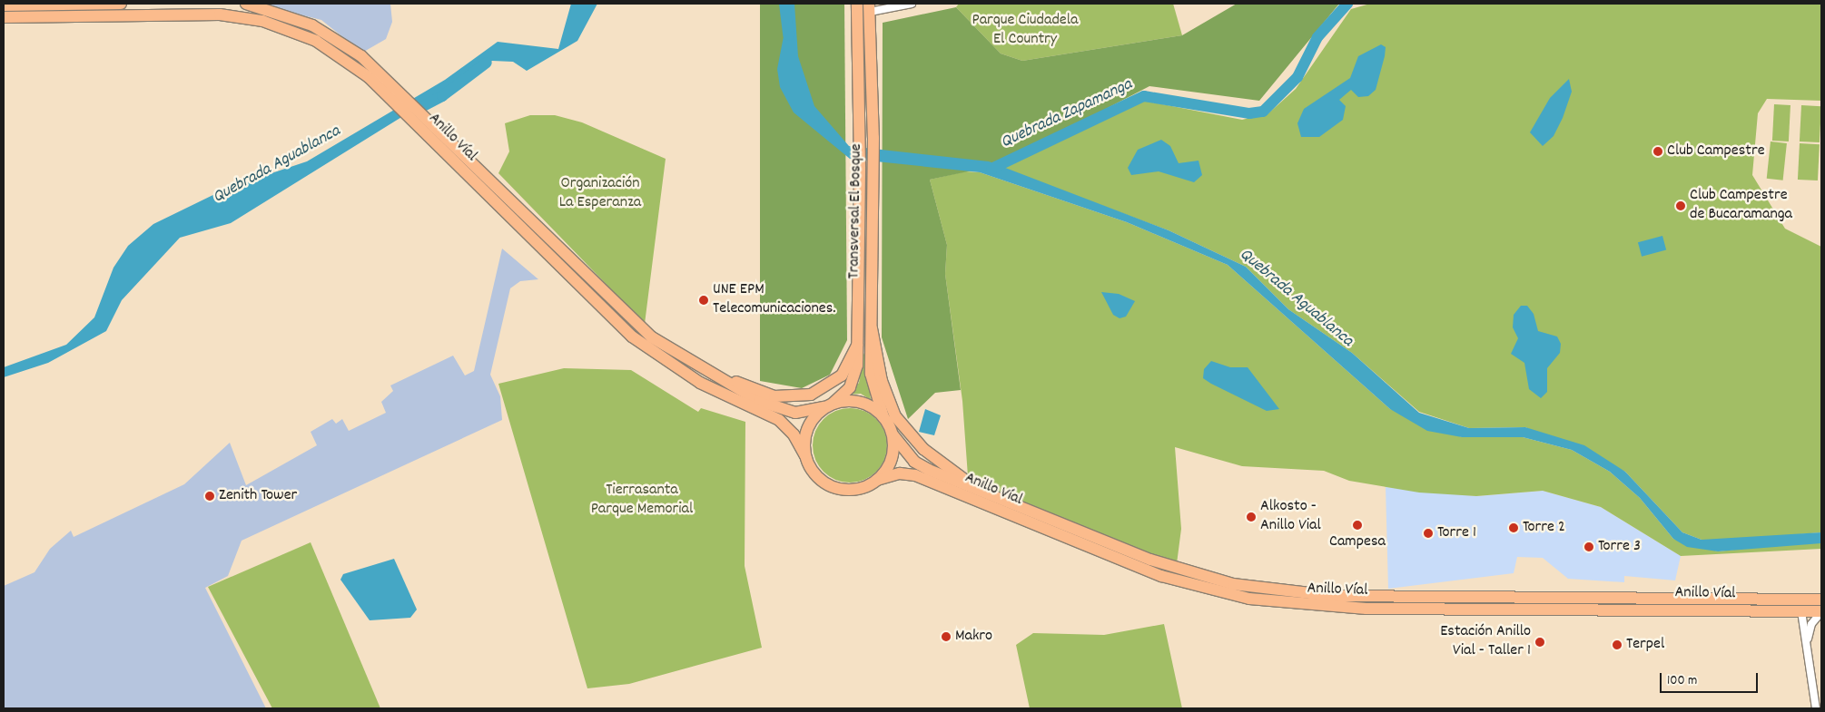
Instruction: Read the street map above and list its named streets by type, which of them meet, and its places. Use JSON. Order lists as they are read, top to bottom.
{
  "streets": {
    "main road": ["Anillo Víal", "Transversal El Bosque"]
  },
  "crossings": [
    ["Anillo Víal", "Transversal El Bosque"]
  ],
  "water": ["Quebrada Zapamanga", "Quebrada Aguablanca"],
  "parks": ["Parque Ciudadela El Country", "Organización La Esperanza", "Tierrasanta Parque Memorial"],
  "places": [
    "Club Campestre",
    "Club Campestre de Bucaramanga",
    "UNE EPM Telecomunicaciones.",
    "Zenith Tower",
    "Alkosto - Anillo Vial",
    "Campesa",
    "Torre 2",
    "Torre 1",
    "Torre 3",
    "Makro",
    "Estación Anillo Vial - Taller 1",
    "Terpel"
  ],
  "scale_bar": "100 m"
}
